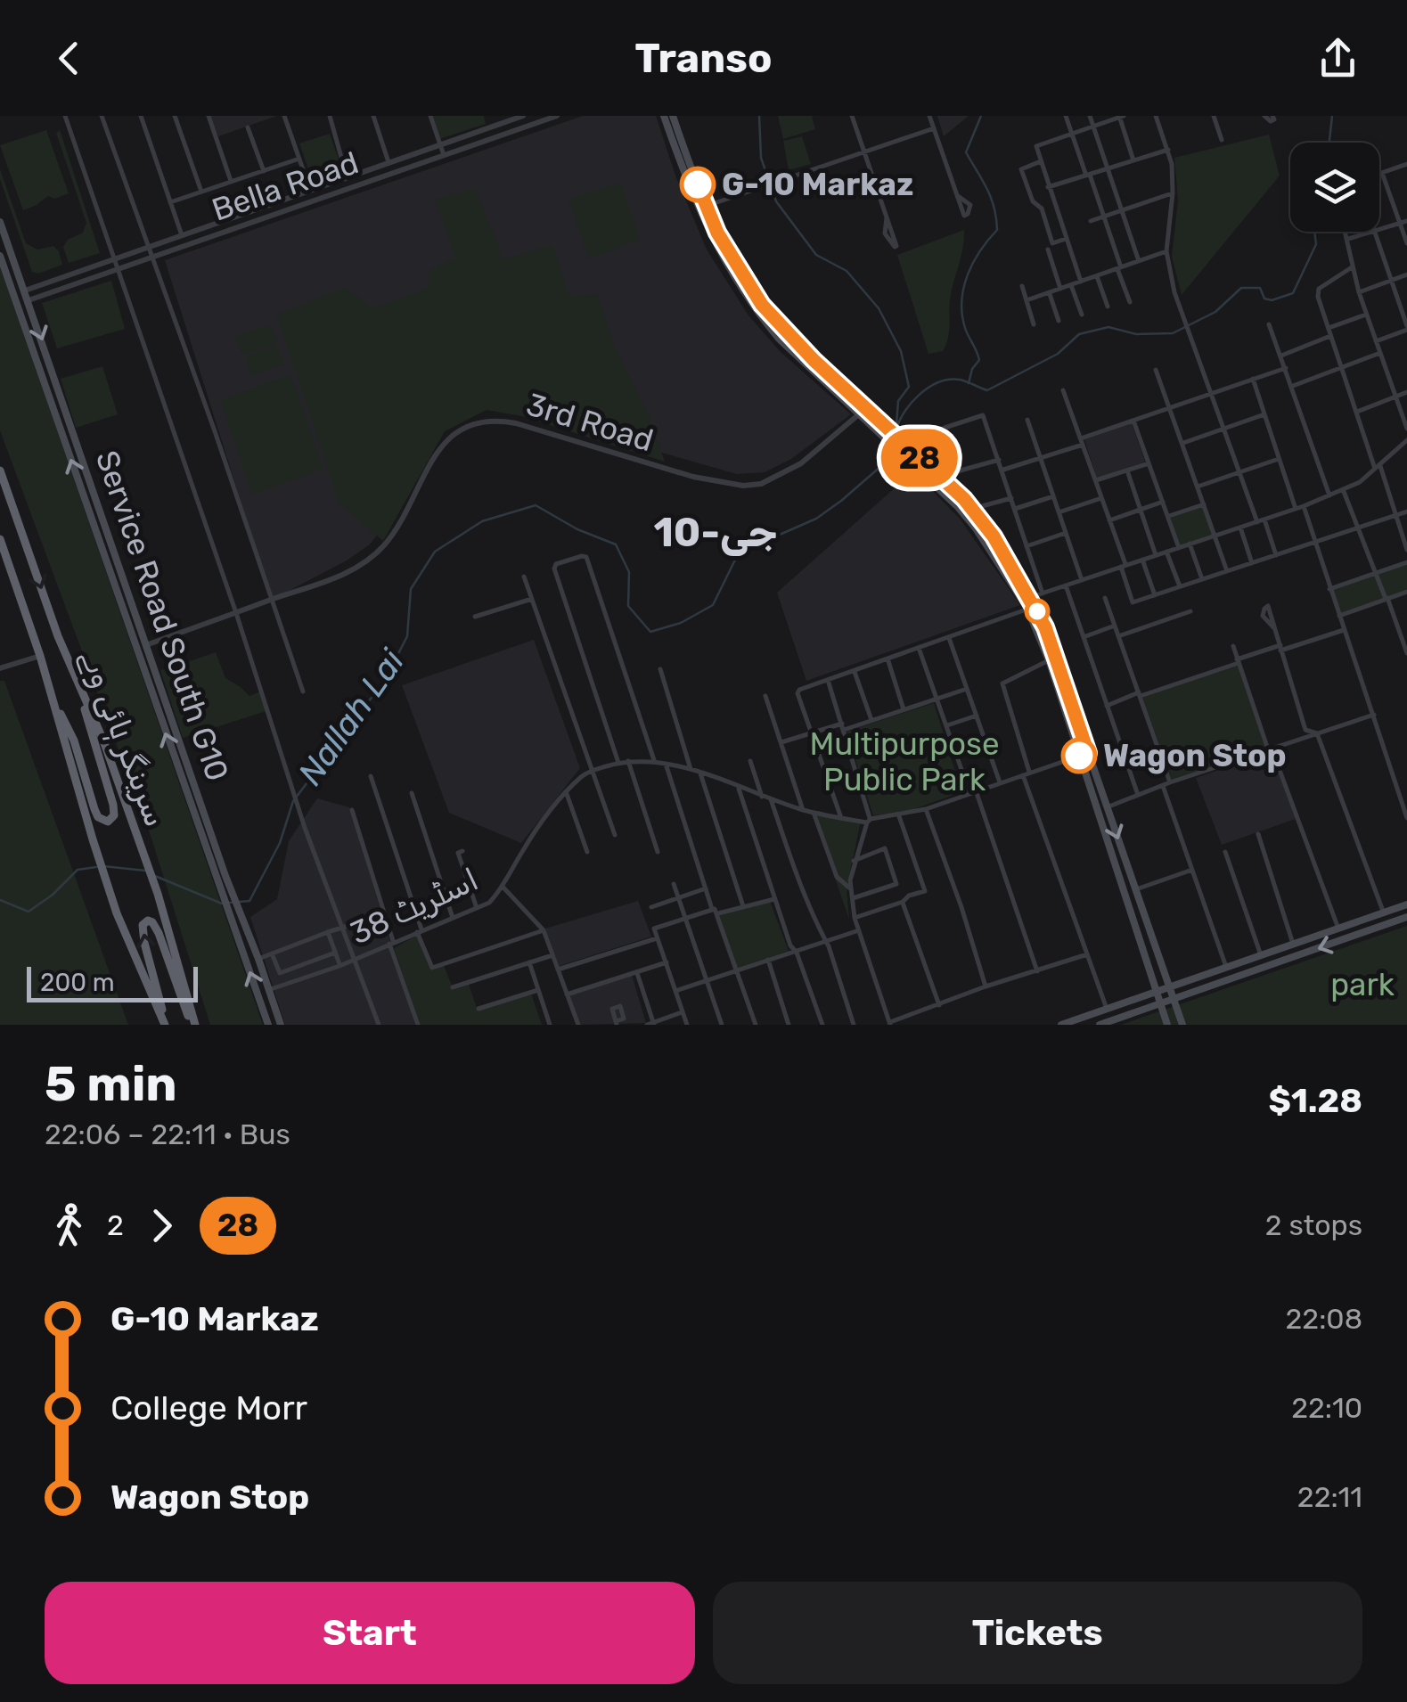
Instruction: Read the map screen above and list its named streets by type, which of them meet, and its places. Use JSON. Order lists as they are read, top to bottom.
{
  "streets": {
    "highway": ["سرینگر ہائی وے"],
    "main road": ["Service Road South G10"],
    "street": ["Bella Road", "3rd Road", "اسٹریٹ 38"]
  },
  "crossings": [
    ["Bella Road", "Service Road South G10"],
    ["3rd Road", "Service Road South G10"],
    ["Service Road South G10", "اسٹریٹ 38"]
  ],
  "districts": ["جی-10"],
  "water": ["Nallah Lai"],
  "parks": ["Multipurpose Public Park", "park"],
  "places": ["G-10 Markaz", "Wagon Stop"],
  "lines": ["bus line 28"],
  "scale_bar": "200 m",
  "page": {
    "header": "Transo",
    "on_map": "28",
    "scale": "200 m",
    "heading": ["5 min", "22:06 – 22:11 · Bus", "$1.28"],
    "legs": ["2", "28", "2 stops"],
    "list": [
      {
        "name": "G-10 Markaz",
        "value": "22:08"
      },
      {
        "name": "College Morr",
        "value": "22:10"
      },
      {
        "name": "Wagon Stop",
        "value": "22:11"
      }
    ],
    "buttons": ["Start", "Tickets"]
  }
}
